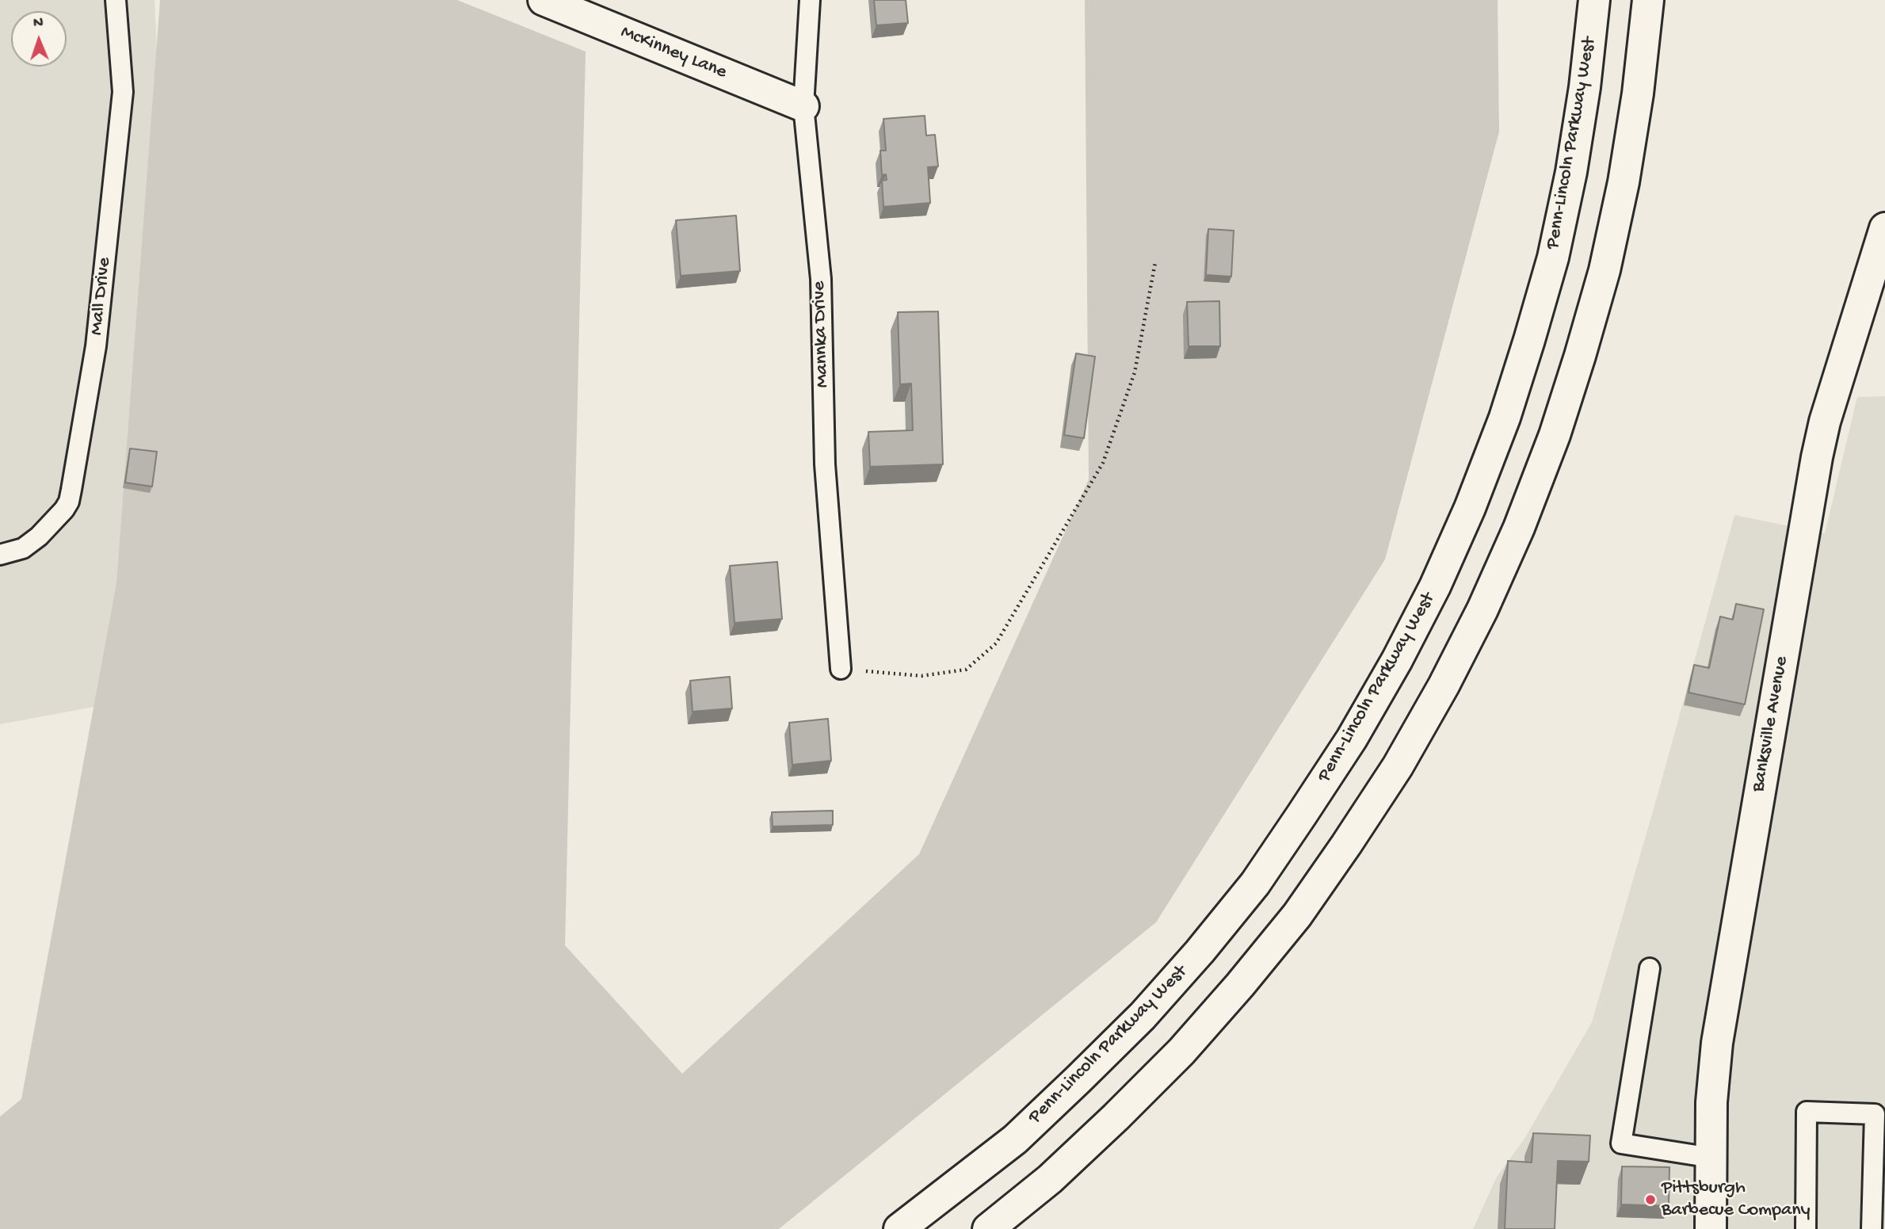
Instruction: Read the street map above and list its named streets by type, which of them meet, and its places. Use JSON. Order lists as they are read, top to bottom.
{
  "streets": {
    "main road": ["McKinney Lane", "Penn-Lincoln Parkway West", "Banksville Avenue"],
    "lane": ["Mall Drive", "Mannka Drive"]
  },
  "crossings": [
    ["McKinney Lane", "Mannka Drive"]
  ],
  "places": ["Pittsburgh Barbecue Company"],
  "north": "top"
}
